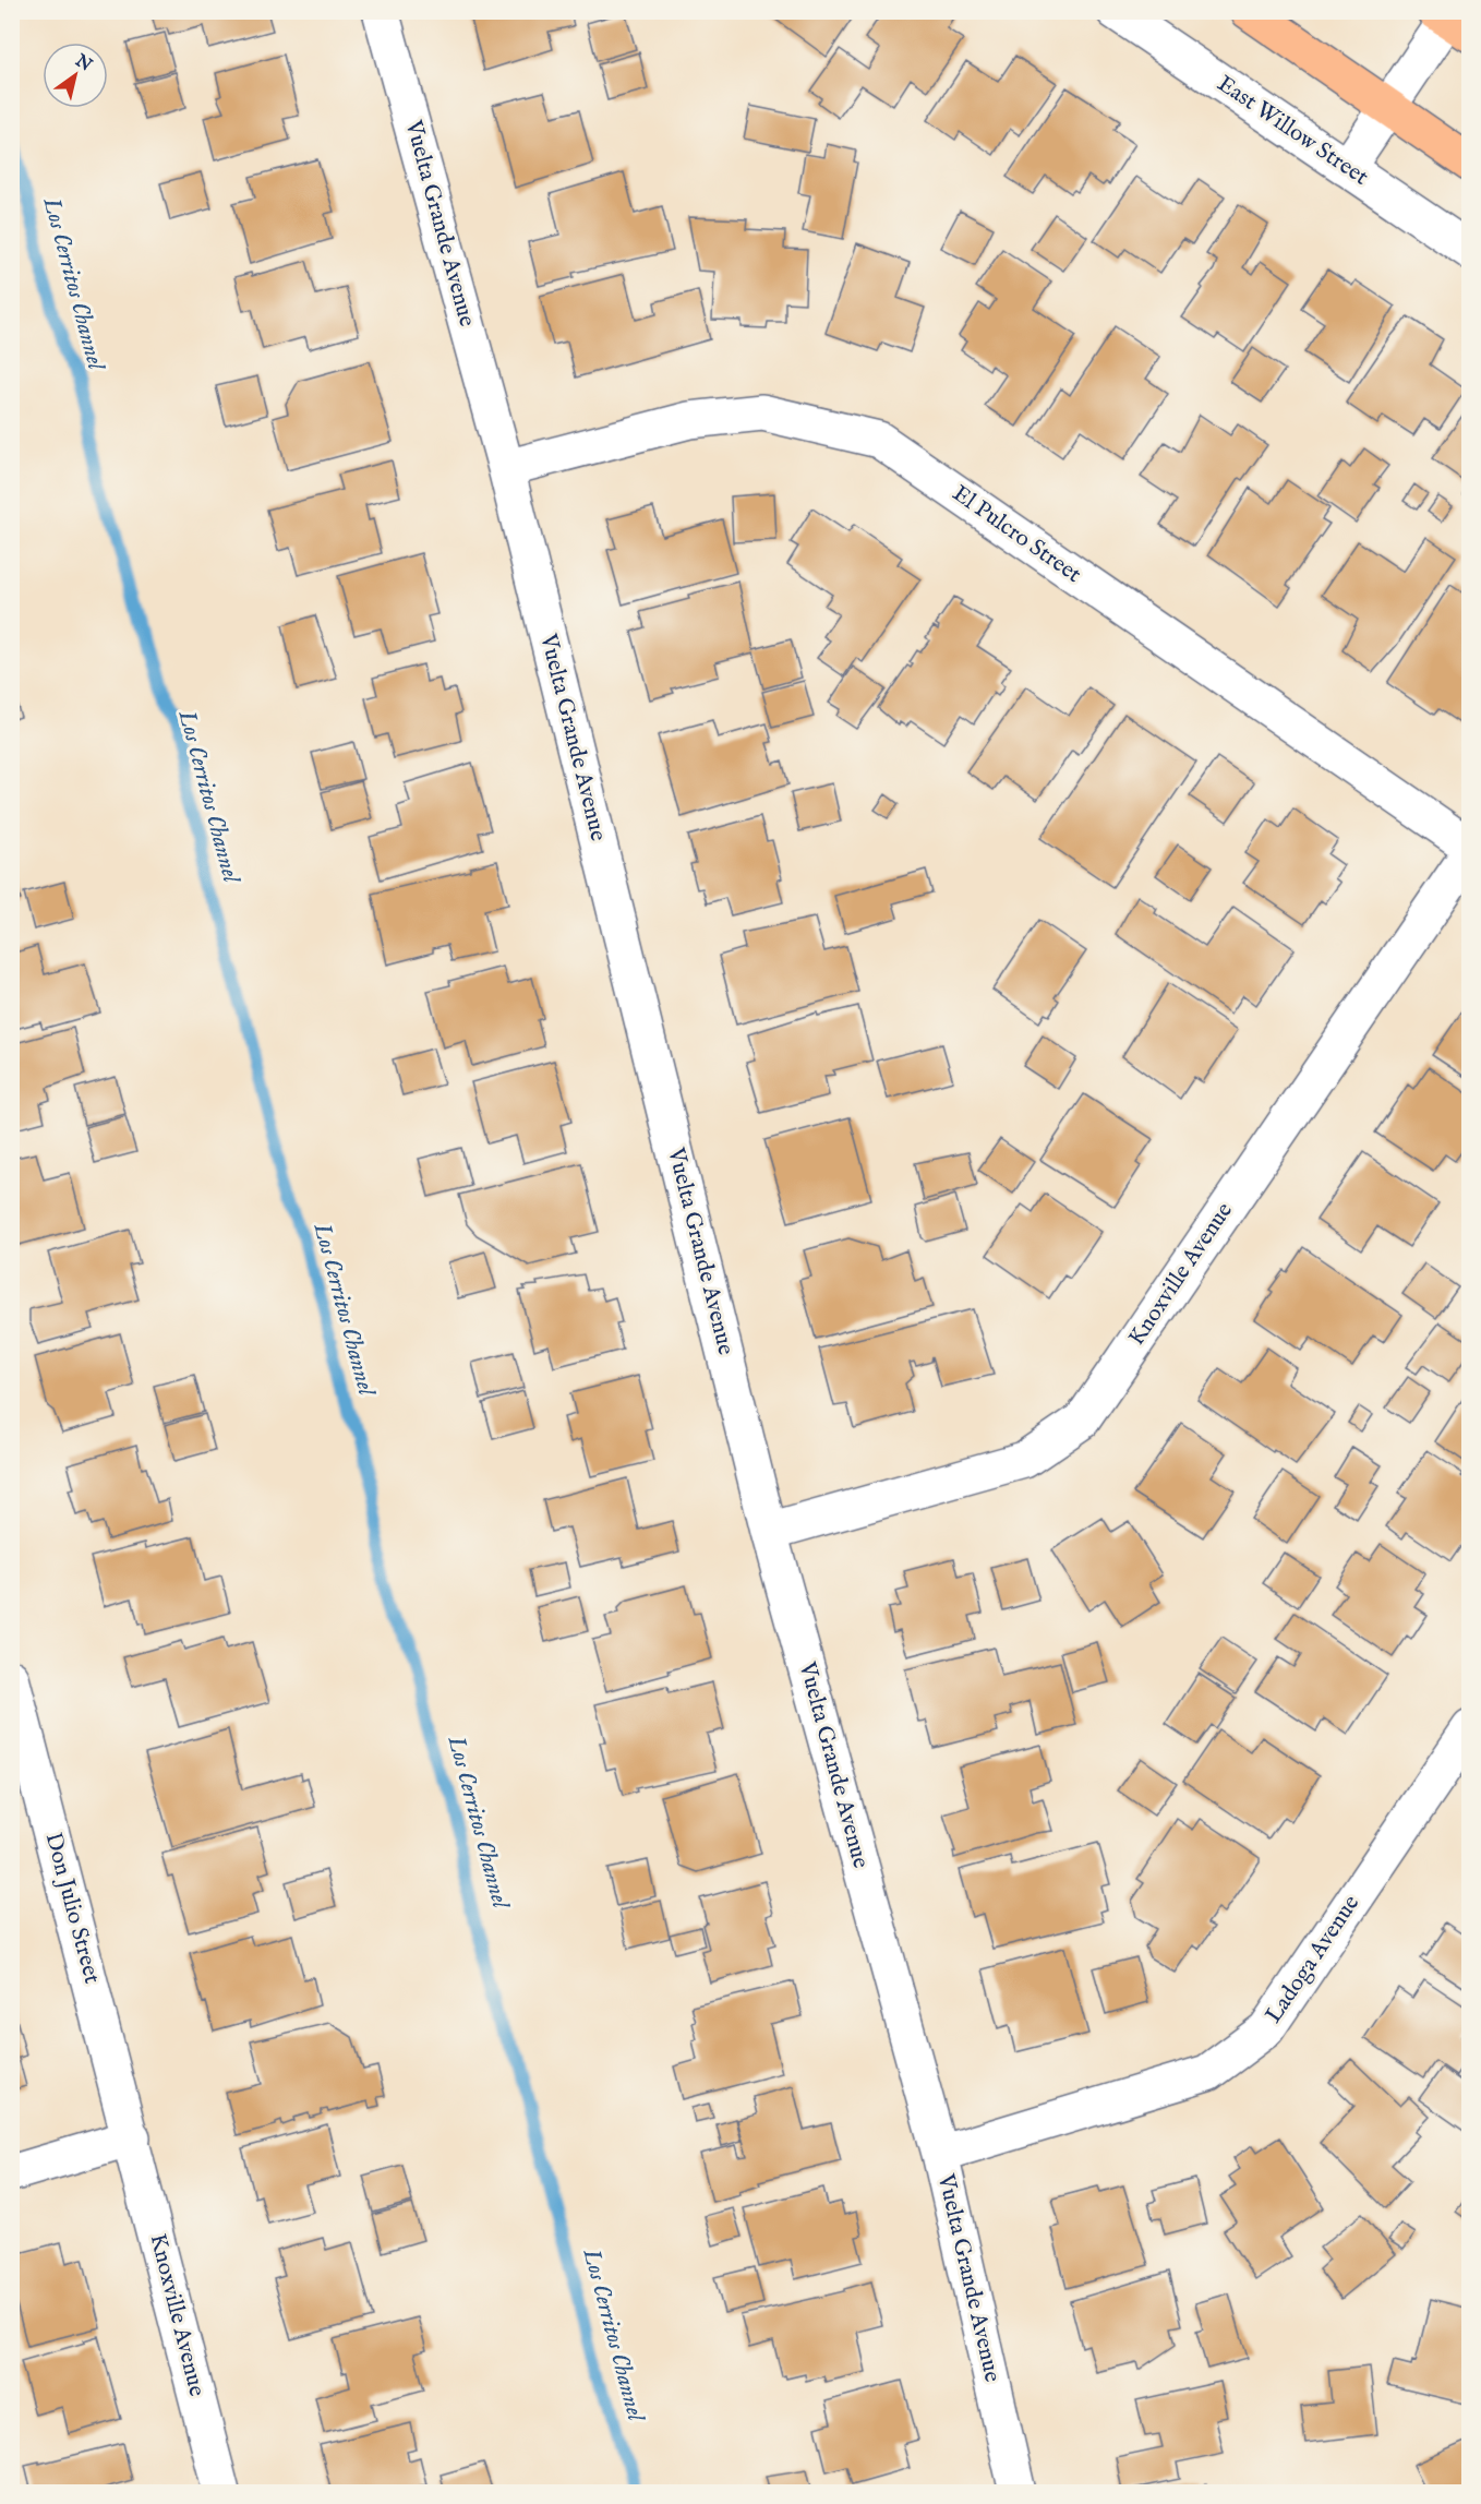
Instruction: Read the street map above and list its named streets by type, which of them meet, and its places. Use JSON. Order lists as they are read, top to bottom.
{
  "streets": {
    "street": [
      "East Willow Street",
      "Vuelta Grande Avenue",
      "El Pulcro Street",
      "Knoxville Avenue",
      "Don Julio Street",
      "Ladoga Avenue"
    ]
  },
  "crossings": [
    ["Vuelta Grande Avenue", "El Pulcro Street"],
    ["Vuelta Grande Avenue", "Knoxville Avenue"],
    ["Vuelta Grande Avenue", "Ladoga Avenue"],
    ["Knoxville Avenue", "Don Julio Street"]
  ],
  "water": ["Los Cerritos Channel"],
  "north": "top right"
}
